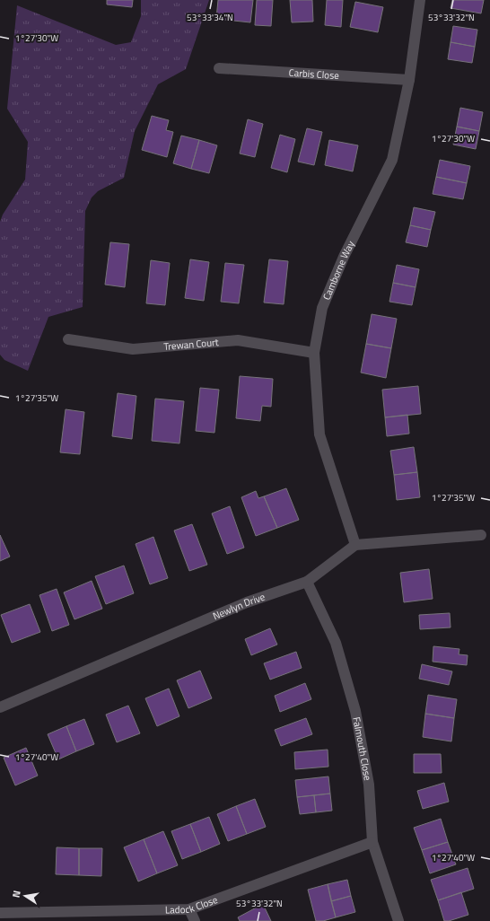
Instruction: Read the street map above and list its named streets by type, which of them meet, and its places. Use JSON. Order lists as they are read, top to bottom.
{
  "streets": {
    "street": [
      "Carbis Close",
      "Camborne Way",
      "Trewan Court",
      "Newlyn Drive",
      "Falmouth Close",
      "Ladock Close"
    ]
  },
  "crossings": [
    ["Carbis Close", "Camborne Way"],
    ["Camborne Way", "Trewan Court"],
    ["Camborne Way", "Newlyn Drive"],
    ["Newlyn Drive", "Falmouth Close"],
    ["Falmouth Close", "Ladock Close"]
  ],
  "north": "left",
  "coordinates": [
    "53°33'34\"N",
    "53°33'32\"N",
    "1°27'30\"W",
    "1°27'35\"W",
    "1°27'40\"W"
  ]
}
